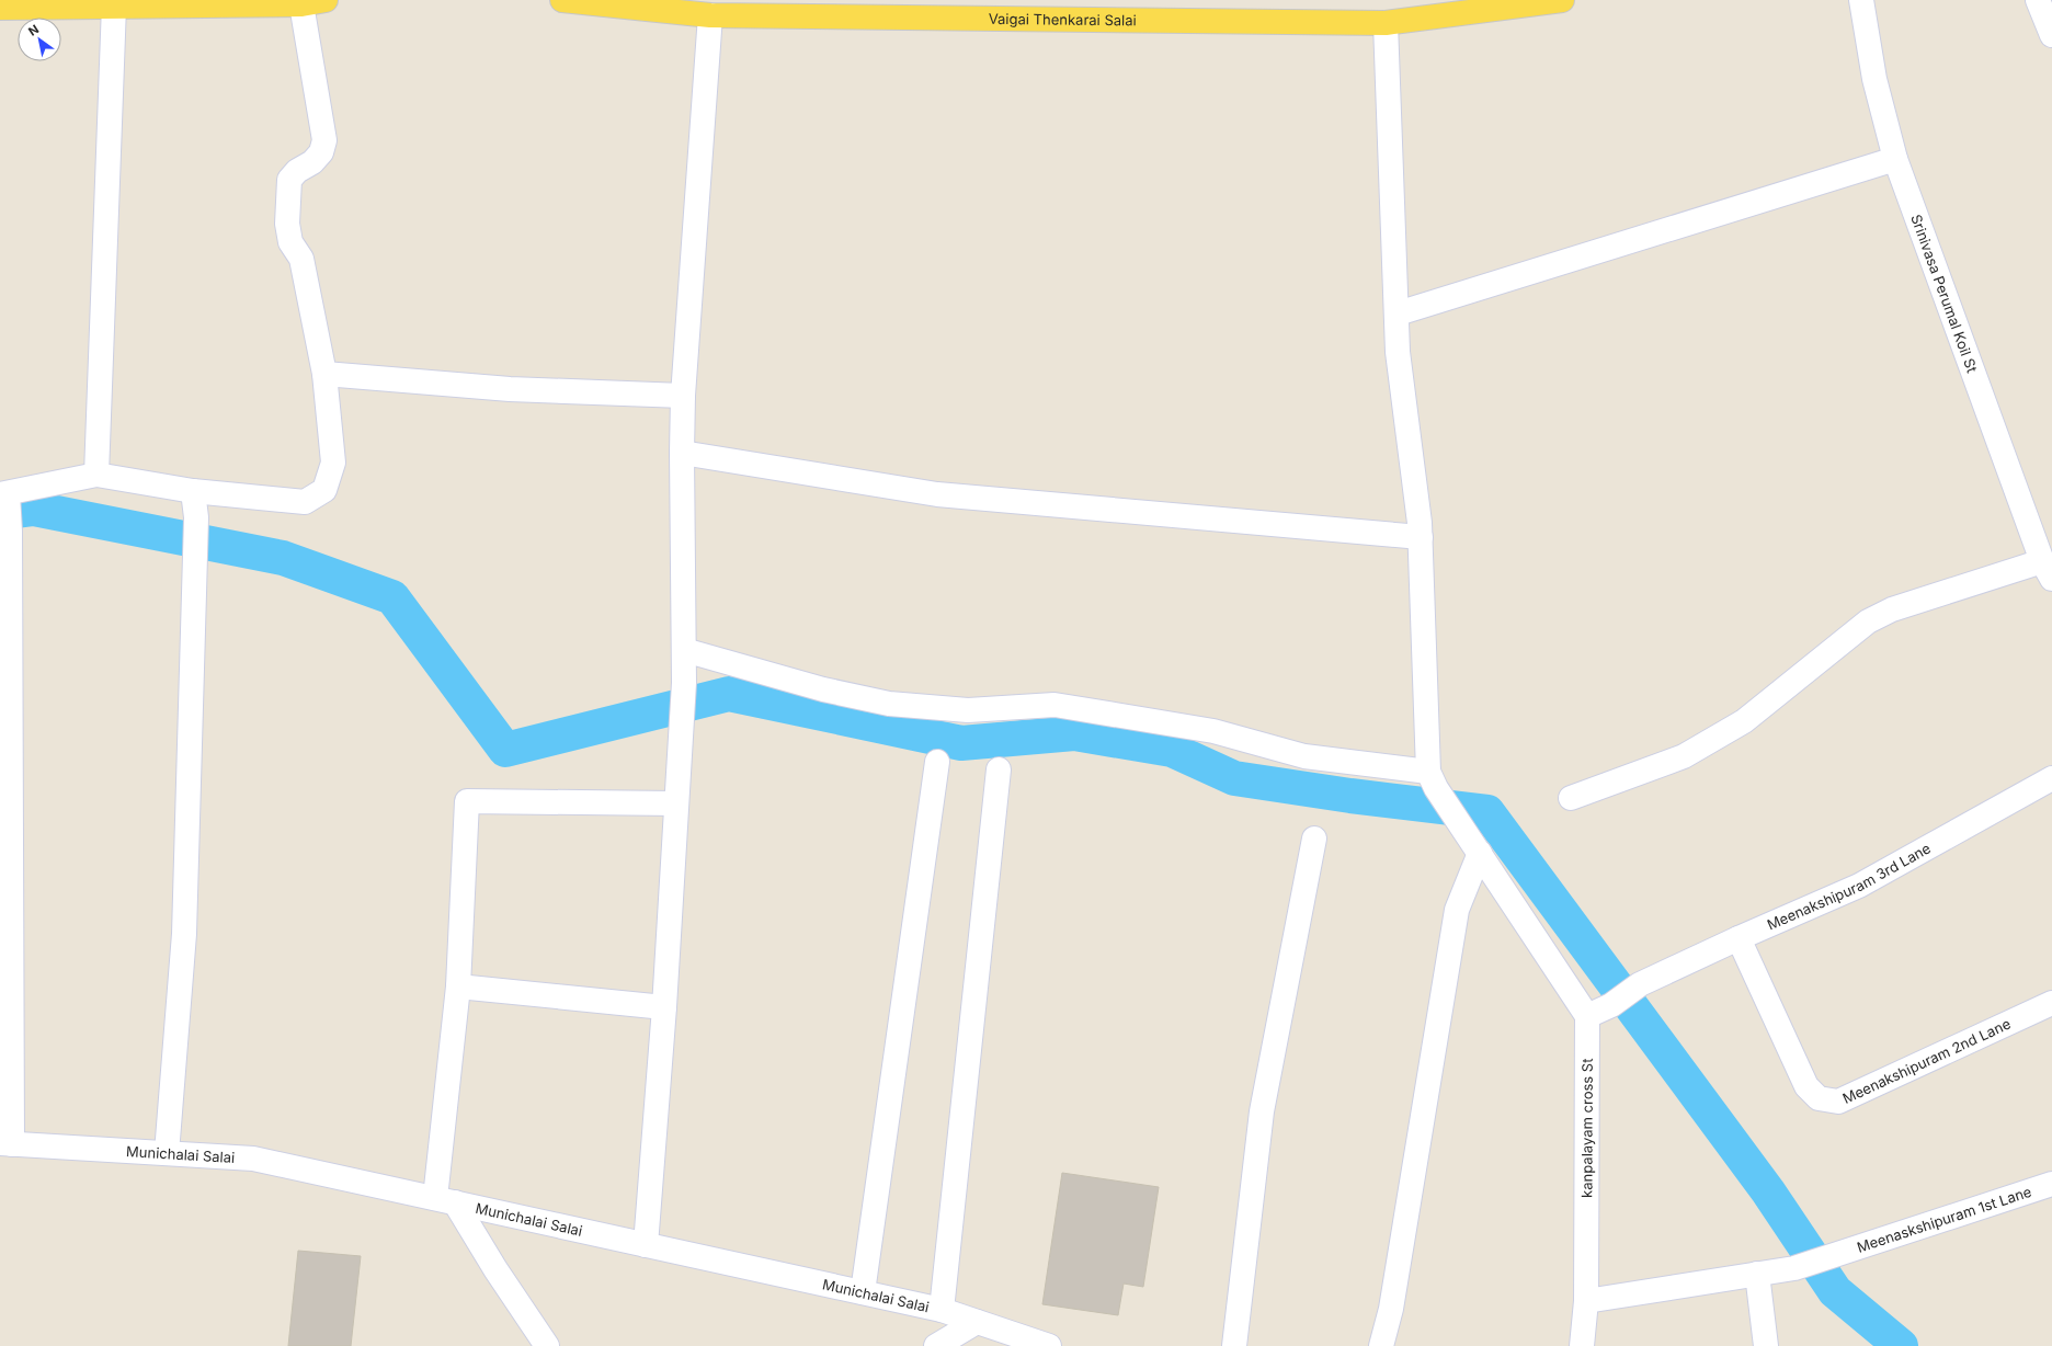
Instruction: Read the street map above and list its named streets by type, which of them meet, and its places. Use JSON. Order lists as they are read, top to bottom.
{
  "streets": {
    "main road": ["Vaigai Thenkarai Salai"],
    "street": [
      "Srinivasa Perumal Koil St",
      "Meenakshipuram 3rd Lane",
      "Meenakshipuram 2nd Lane",
      "kanpalayam cross St",
      "Munichalai Salai",
      "Meenaskshipuram 1st Lane"
    ]
  },
  "crossings": [
    ["Meenakshipuram 3rd Lane", "Meenakshipuram 2nd Lane"],
    ["Meenakshipuram 3rd Lane", "kanpalayam cross St"],
    ["kanpalayam cross St", "Meenaskshipuram 1st Lane"]
  ],
  "north": "top left"
}
